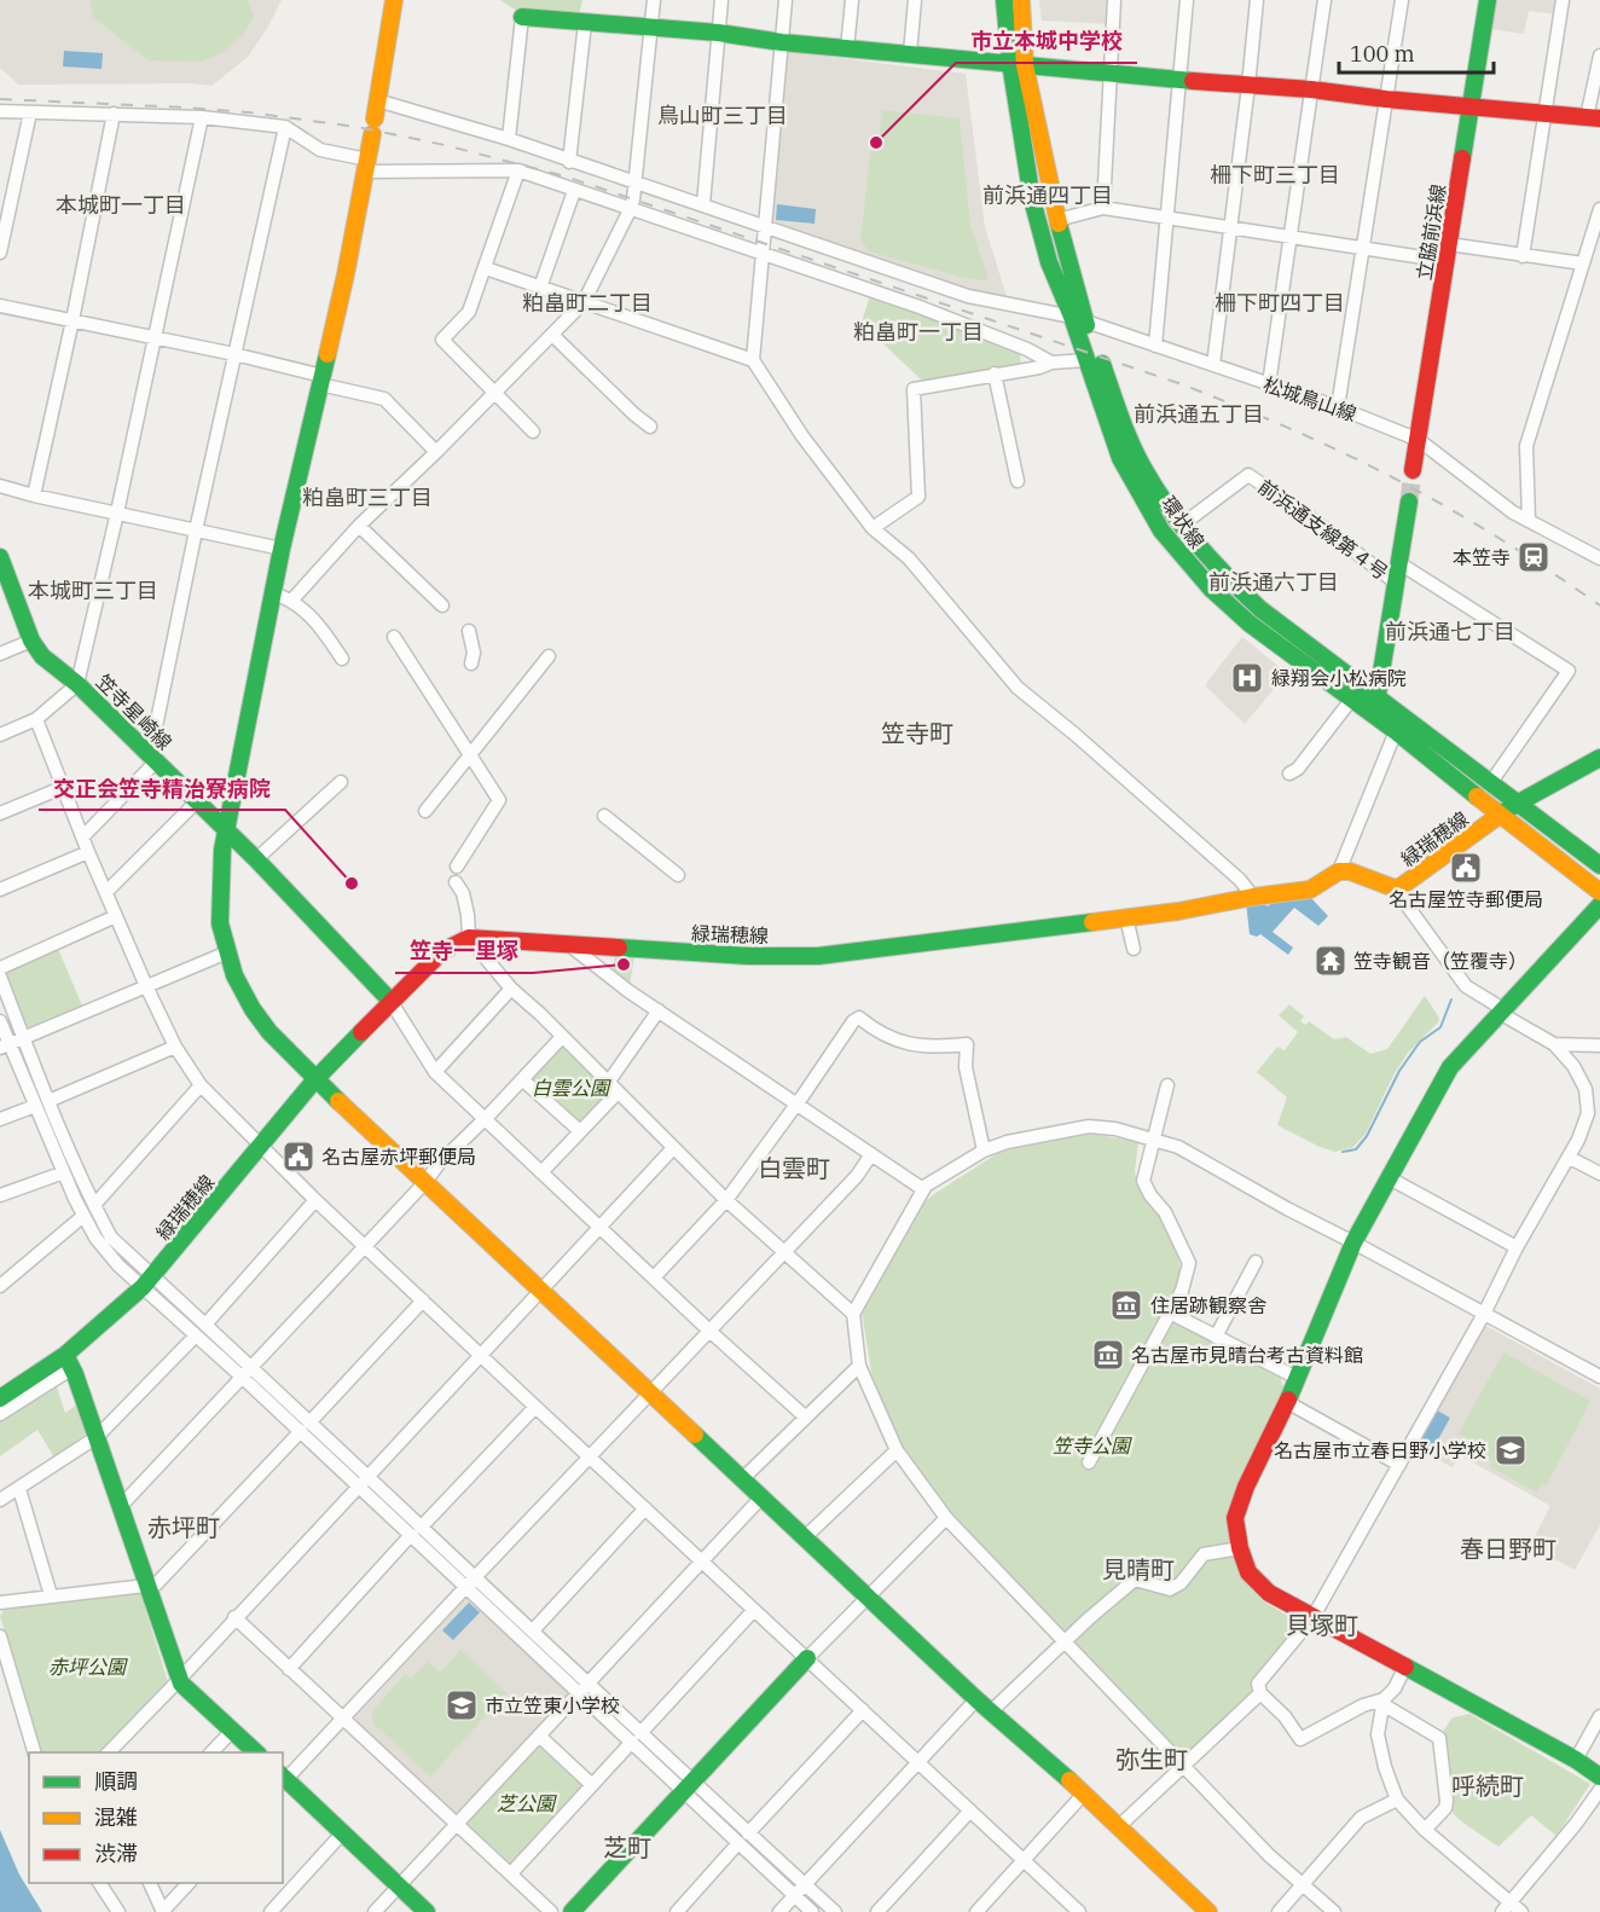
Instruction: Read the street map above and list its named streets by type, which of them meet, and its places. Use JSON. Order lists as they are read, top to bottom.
{
  "streets": {
    "street": [
      "立脇前浜線",
      "松城鳥山線",
      "環状線",
      "前浜通支線第４号",
      "笠寺星崎線",
      "緑瑞穂線"
    ]
  },
  "crossings": [
    ["立脇前浜線", "松城鳥山線"],
    ["松城鳥山線", "環状線"],
    ["環状線", "前浜通支線第４号"],
    ["環状線", "緑瑞穂線"],
    ["笠寺星崎線", "緑瑞穂線"]
  ],
  "districts": [
    "鳥山町三丁目",
    "柵下町三丁目",
    "前浜通四丁目",
    "本城町一丁目",
    "粕畠町二丁目",
    "柵下町四丁目",
    "粕畠町一丁目",
    "前浜通五丁目",
    "粕畠町三丁目",
    "前浜通六丁目",
    "本城町三丁目",
    "前浜通七丁目",
    "笠寺町",
    "白雲町",
    "赤坪町",
    "春日野町",
    "見晴町",
    "貝塚町",
    "弥生町",
    "呼続町",
    "芝町"
  ],
  "parks": [
    "白雲公園",
    "笠寺公園",
    "赤坪公園",
    "芝公園"
  ],
  "places": {
    "other": ["市立本城中学校", "交正会笠寺精治寮病院", "笠寺一里塚"],
    "station": ["本笠寺"],
    "hospital": ["緑翔会小松病院"],
    "public building": ["名古屋笠寺郵便局", "名古屋赤坪郵便局"],
    "temple": ["笠寺観音（笠覆寺）"],
    "museum": ["住居跡観察舎", "名古屋市見晴台考古資料館"],
    "school or university": ["名古屋市立春日野小学校", "市立笠東小学校"]
  },
  "legend": ["順調", "混雑", "渋滞"],
  "scale_bar": "100 m"
}
